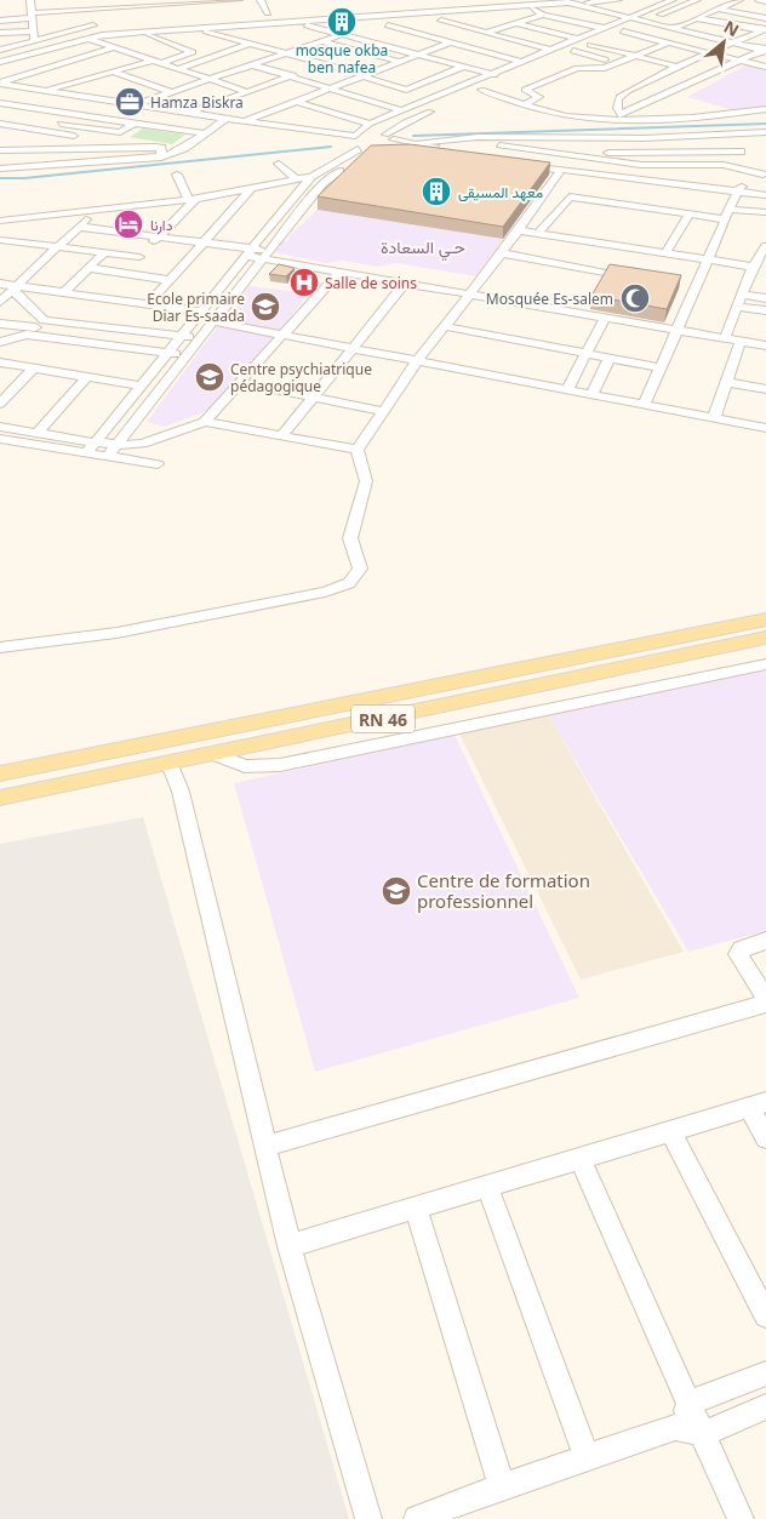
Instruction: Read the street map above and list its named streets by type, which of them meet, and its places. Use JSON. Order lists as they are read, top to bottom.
{
  "streets": {
    "main road": ["RN 46"]
  },
  "districts": ["حـي السعادة"],
  "places": {
    "building": ["mosque okba ben nafea", "معهد المسيقى"],
    "office": ["Hamza Biskra"],
    "hotel": ["دارنا"],
    "hospital": ["Salle de soins"],
    "mosque": ["Mosquée Es-salem"],
    "school or university": ["Ecole primaire Diar Es-saada", "Centre psychiatrique pédagogique", "Centre de formation professionnel"]
  },
  "north": "top right"
}
